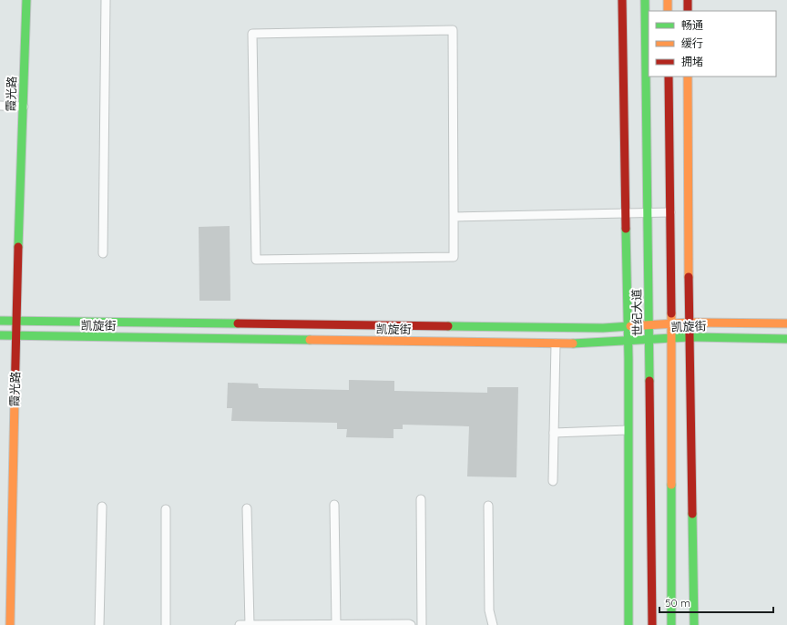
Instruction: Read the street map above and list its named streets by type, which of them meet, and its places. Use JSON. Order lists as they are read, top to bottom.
{
  "streets": {
    "main road": ["霞光路", "世纪大道", "凯旋街"]
  },
  "crossings": [
    ["霞光路", "凯旋街"],
    ["世纪大道", "凯旋街"]
  ],
  "legend": ["畅通", "缓行", "拥堵"],
  "scale_bar": "50 m"
}
